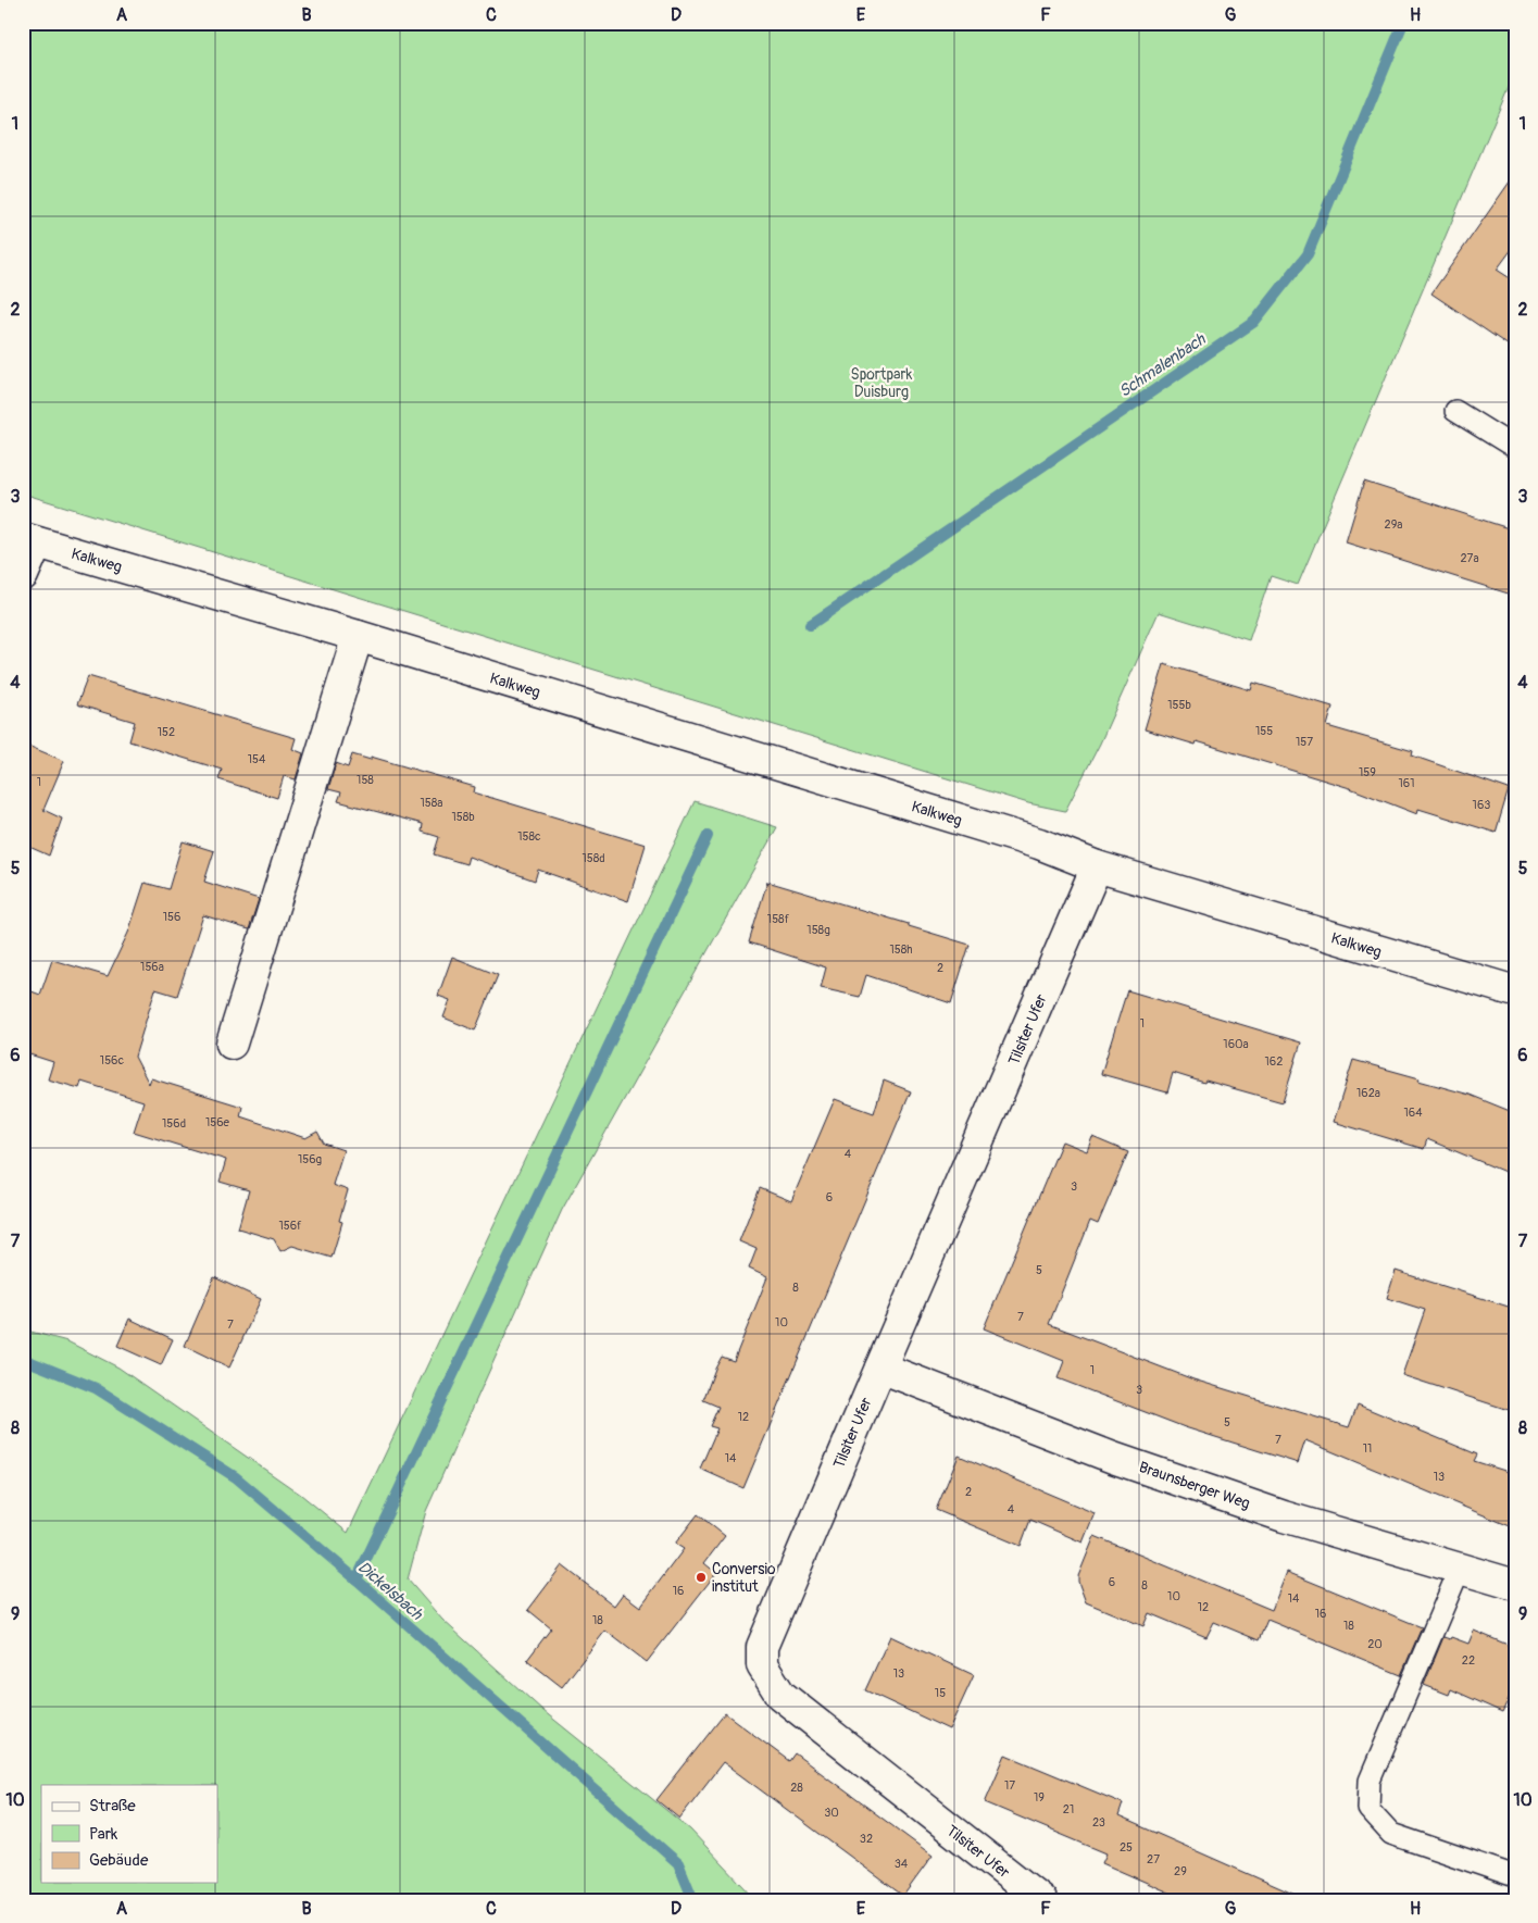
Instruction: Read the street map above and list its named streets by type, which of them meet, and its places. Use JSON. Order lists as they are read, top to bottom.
{
  "streets": {
    "street": ["Kalkweg", "Tilsiter Ufer", "Braunsberger Weg"]
  },
  "crossings": [
    ["Kalkweg", "Tilsiter Ufer"],
    ["Tilsiter Ufer", "Braunsberger Weg"]
  ],
  "water": ["Schmalenbach", "Dickelsbach"],
  "parks": ["Sportpark Duisburg"],
  "places": ["Conversio institut"],
  "house_numbers": [
    "29a",
    "27a",
    "155b",
    "155",
    "152",
    "157",
    "154",
    "159",
    "158",
    "1",
    "161",
    "158a",
    "163",
    "158b",
    "158c",
    "158d",
    "156",
    "158f",
    "158g",
    "158h",
    "156a",
    "2",
    "1",
    "160a",
    "156c",
    "162",
    "162a",
    "164",
    "156e",
    "156d",
    "4",
    "156g",
    "3",
    "6",
    "156f",
    "5",
    "8",
    "7",
    "10",
    "7",
    "1",
    "3",
    "12",
    "5",
    "7",
    "11",
    "14",
    "13",
    "2",
    "4",
    "6",
    "8",
    "16",
    "10",
    "14",
    "12",
    "16",
    "18",
    "18",
    "20",
    "22",
    "13",
    "15",
    "17",
    "28",
    "19",
    "21",
    "30",
    "23",
    "32",
    "25",
    "27",
    "34",
    "29"
  ],
  "legend": ["Straße", "Park", "Gebäude"],
  "grid": {
    "columns": [
      "A",
      "B",
      "C",
      "D",
      "E",
      "F",
      "G",
      "H"
    ],
    "rows": [
      "1",
      "2",
      "3",
      "4",
      "5",
      "6",
      "7",
      "8",
      "9",
      "10"
    ]
  }
}
